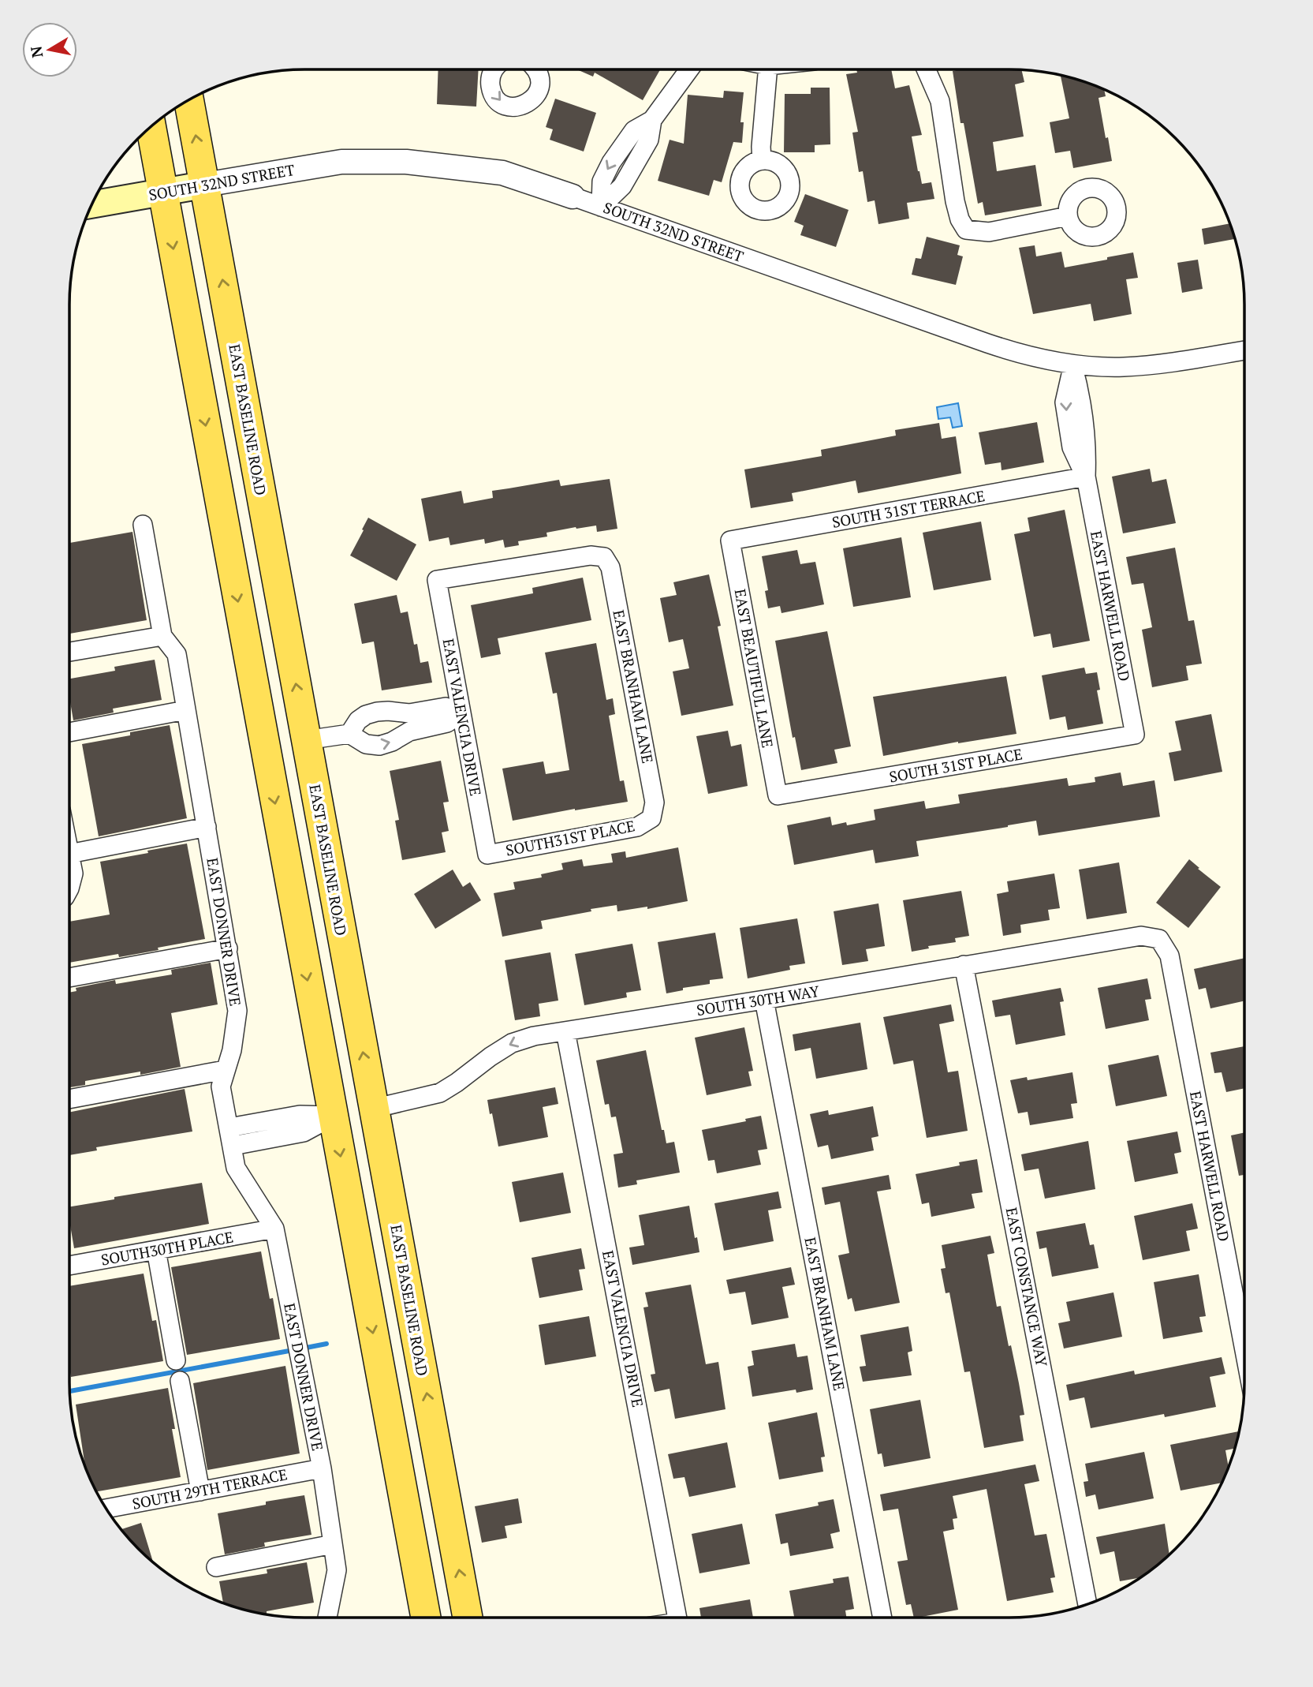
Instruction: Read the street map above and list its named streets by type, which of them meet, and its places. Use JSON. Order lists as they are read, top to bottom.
{
  "streets": {
    "main road": ["SOUTH 32ND STREET", "EAST BASELINE ROAD"],
    "street": [
      "SOUTH 31ST TERRACE",
      "EAST HARWELL ROAD",
      "EAST BEAUTIFUL LANE",
      "EAST BRANHAM LANE",
      "EAST VALENCIA DRIVE",
      "SOUTH 31ST PLACE",
      "SOUTH31ST PLACE",
      "EAST DONNER DRIVE",
      "SOUTH 30TH WAY",
      "SOUTH30TH PLACE",
      "EAST CONSTANCE WAY",
      "SOUTH 29TH TERRACE"
    ]
  },
  "crossings": [
    ["SOUTH 32ND STREET", "EAST BASELINE ROAD"],
    ["SOUTH 32ND STREET", "EAST HARWELL ROAD"],
    ["EAST BASELINE ROAD", "SOUTH 30TH WAY"],
    ["SOUTH 31ST TERRACE", "EAST HARWELL ROAD"],
    ["SOUTH 31ST TERRACE", "EAST BEAUTIFUL LANE"],
    ["EAST HARWELL ROAD", "SOUTH 31ST PLACE"],
    ["EAST HARWELL ROAD", "SOUTH 30TH WAY"],
    ["EAST BEAUTIFUL LANE", "SOUTH 31ST PLACE"],
    ["EAST BRANHAM LANE", "EAST VALENCIA DRIVE"],
    ["EAST BRANHAM LANE", "SOUTH31ST PLACE"],
    ["EAST BRANHAM LANE", "SOUTH 30TH WAY"],
    ["EAST VALENCIA DRIVE", "SOUTH31ST PLACE"],
    ["EAST VALENCIA DRIVE", "SOUTH 30TH WAY"],
    ["EAST DONNER DRIVE", "SOUTH30TH PLACE"],
    ["EAST DONNER DRIVE", "SOUTH 29TH TERRACE"],
    ["SOUTH 30TH WAY", "EAST CONSTANCE WAY"]
  ],
  "north": "left"
}
